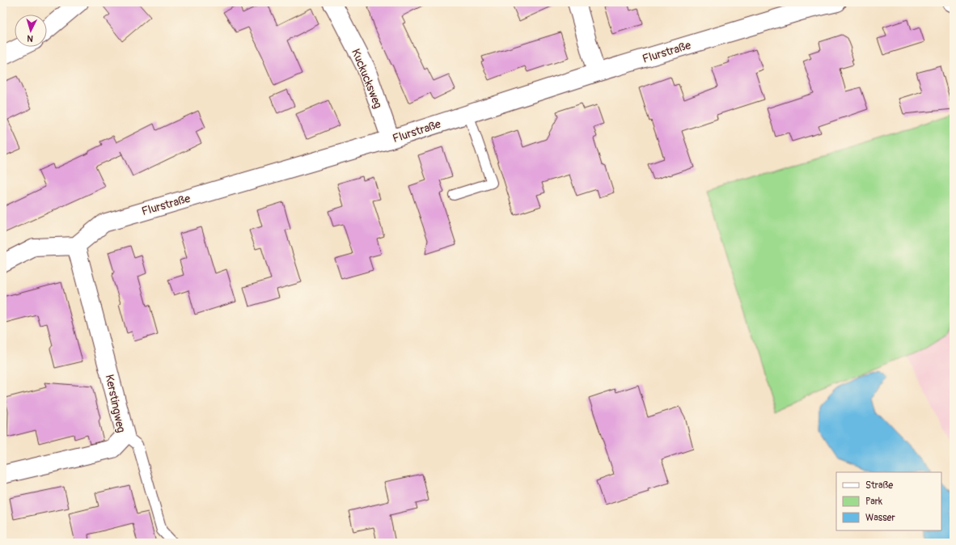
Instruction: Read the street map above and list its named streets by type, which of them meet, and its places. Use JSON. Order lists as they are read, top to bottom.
{
  "streets": {
    "street": ["Flurstraße", "Kuckucksweg", "Kerstingweg"]
  },
  "crossings": [
    ["Flurstraße", "Kuckucksweg"],
    ["Flurstraße", "Kerstingweg"]
  ],
  "legend": ["Straße", "Park", "Wasser"],
  "north": "bottom"
}
